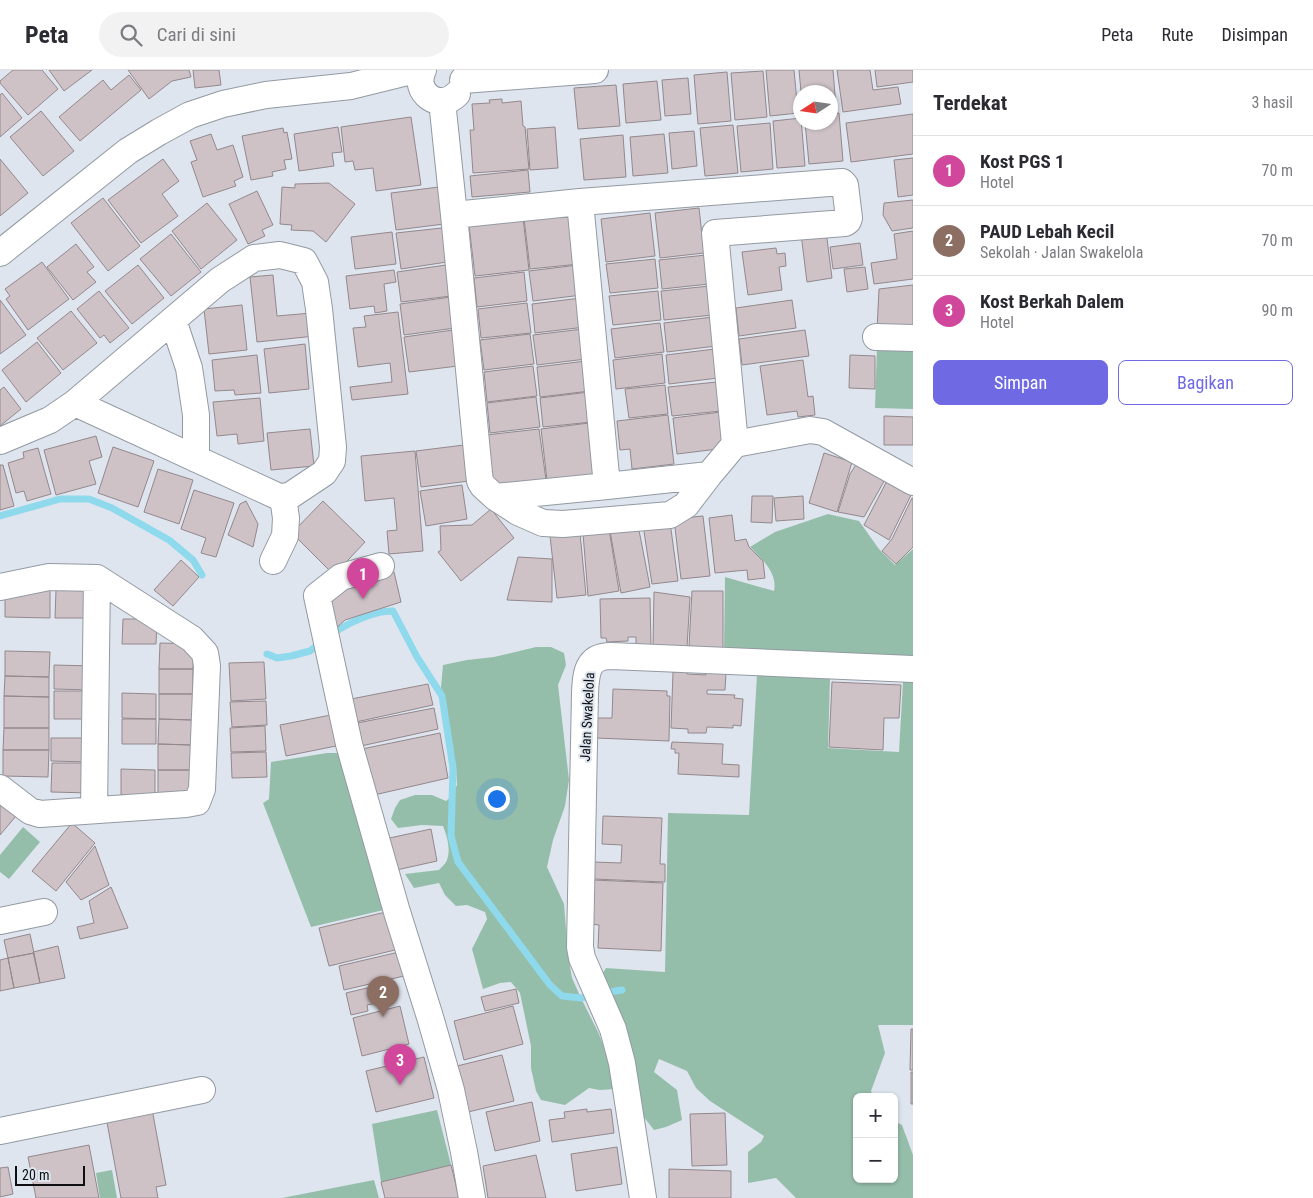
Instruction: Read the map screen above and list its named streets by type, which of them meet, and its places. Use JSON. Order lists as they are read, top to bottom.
{
  "streets": {
    "street": ["Jalan Swakelola"]
  },
  "scale_bar": "20 m",
  "north": "left",
  "page": {
    "header": "Peta",
    "search": "Cari di sini",
    "nav": ["Peta", "Rute", "Disimpan"],
    "heading": ["Terdekat", "3 hasil"],
    "list": [
      {
        "mark": "1",
        "name": "Kost PGS 1",
        "note": "Hotel",
        "value": "70 m"
      },
      {
        "mark": "2",
        "name": "PAUD Lebah Kecil",
        "note": "Sekolah · Jalan Swakelola",
        "value": "70 m"
      },
      {
        "mark": "3",
        "name": "Kost Berkah Dalem",
        "note": "Hotel",
        "value": "90 m"
      }
    ],
    "buttons": ["Simpan", "Bagikan"],
    "pins": ["1", "2", "3"],
    "map_buttons": ["+", "−"],
    "scale": "20 m"
  }
}
